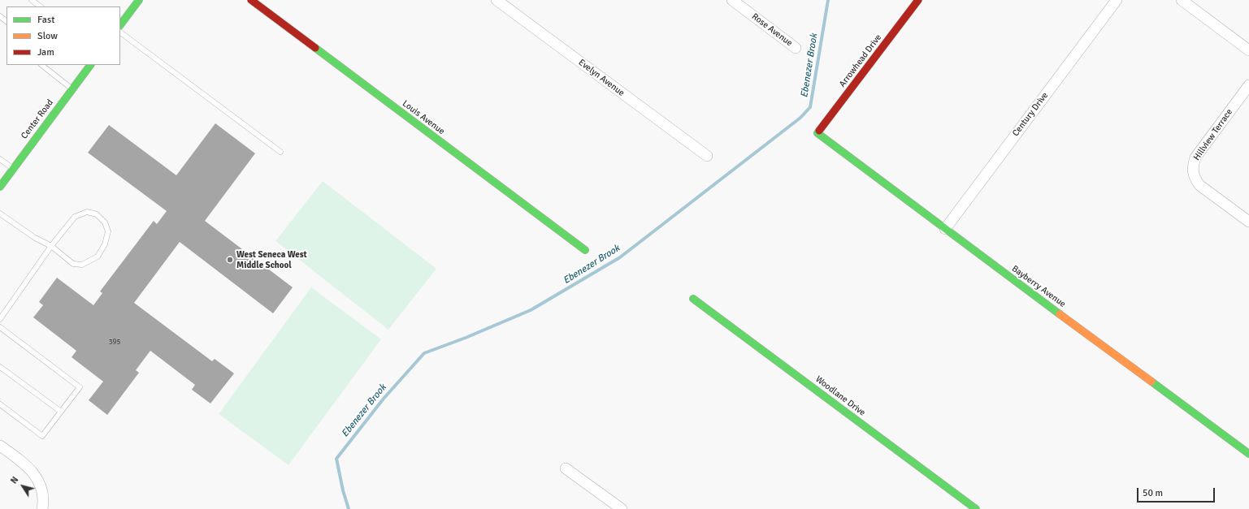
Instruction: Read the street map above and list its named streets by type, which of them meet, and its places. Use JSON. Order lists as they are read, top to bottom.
{
  "streets": {
    "street": [
      "Rose Avenue",
      "Arrowhead Drive",
      "Evelyn Avenue",
      "Century Drive",
      "Louis Avenue",
      "Center Road",
      "Hillview Terrace",
      "Bayberry Avenue",
      "Woodlane Drive"
    ]
  },
  "crossings": [
    ["Arrowhead Drive", "Bayberry Avenue"],
    ["Century Drive", "Bayberry Avenue"]
  ],
  "water": ["Ebenezer Brook"],
  "places": ["West Seneca West Middle School"],
  "house_numbers": ["395"],
  "legend": ["Fast", "Slow", "Jam"],
  "scale_bar": "50 m",
  "north": "top left"
}
